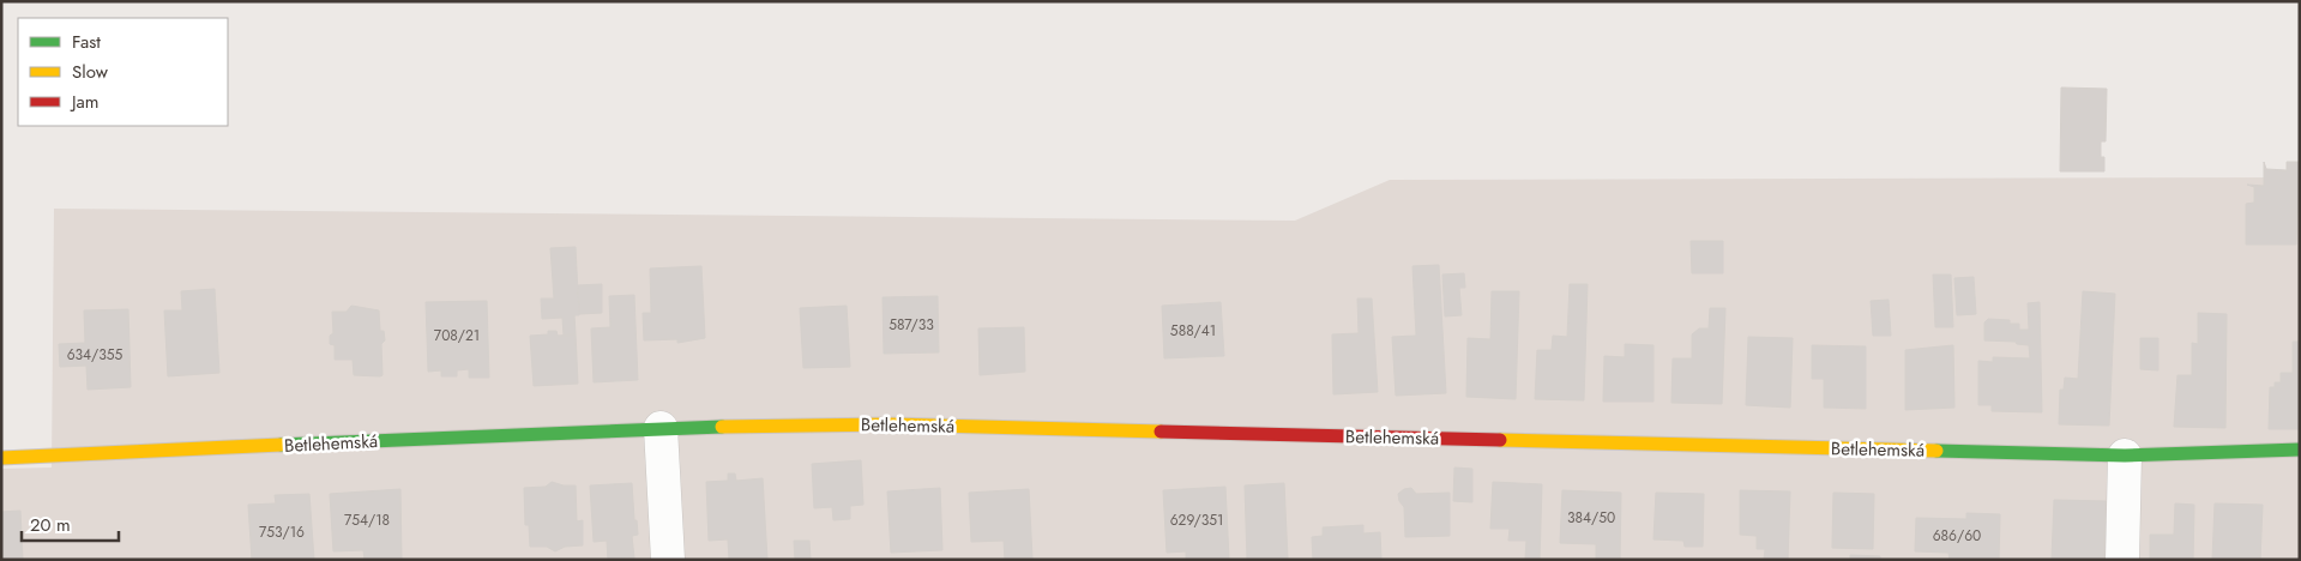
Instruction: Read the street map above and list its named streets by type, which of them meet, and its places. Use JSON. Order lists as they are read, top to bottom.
{
  "streets": {
    "street": ["Betlehemská"]
  },
  "house_numbers": [
    "587/33",
    "588/41",
    "708/21",
    "634/355",
    "384/50",
    "754/18",
    "629/351",
    "753/16",
    "686/60"
  ],
  "legend": ["Fast", "Slow", "Jam"],
  "scale_bar": "20 m"
}
